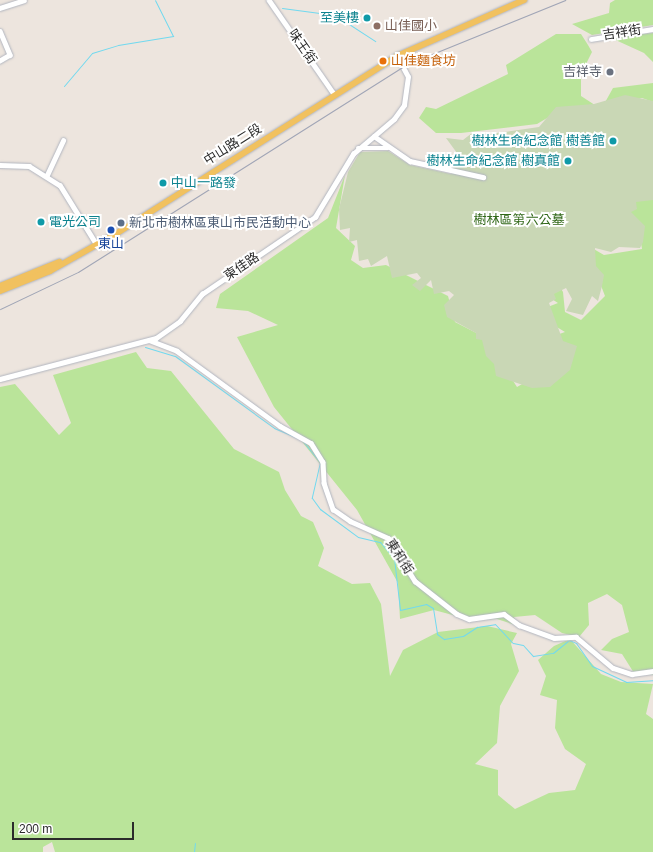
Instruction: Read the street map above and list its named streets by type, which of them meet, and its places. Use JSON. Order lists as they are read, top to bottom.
{
  "streets": {
    "main road": ["中山路二段"],
    "street": [
      "吉祥街",
      "味王街",
      "東佳路",
      "東和街"
    ]
  },
  "crossings": [
    ["味王街", "中山路二段"],
    ["中山路二段", "東佳路"],
    ["東佳路", "東和街"]
  ],
  "parks": ["樹林區第六公墓"],
  "places": [
    "至美樓",
    "山佳國小",
    "山佳麵食坊",
    "吉祥寺",
    "樹林生命紀念館 樹善館",
    "樹林生命紀念館 樹真館",
    "中山一路發",
    "電光公司",
    "新北市樹林區東山市民活動中心",
    "東山"
  ],
  "scale_bar": "200 m"
}
